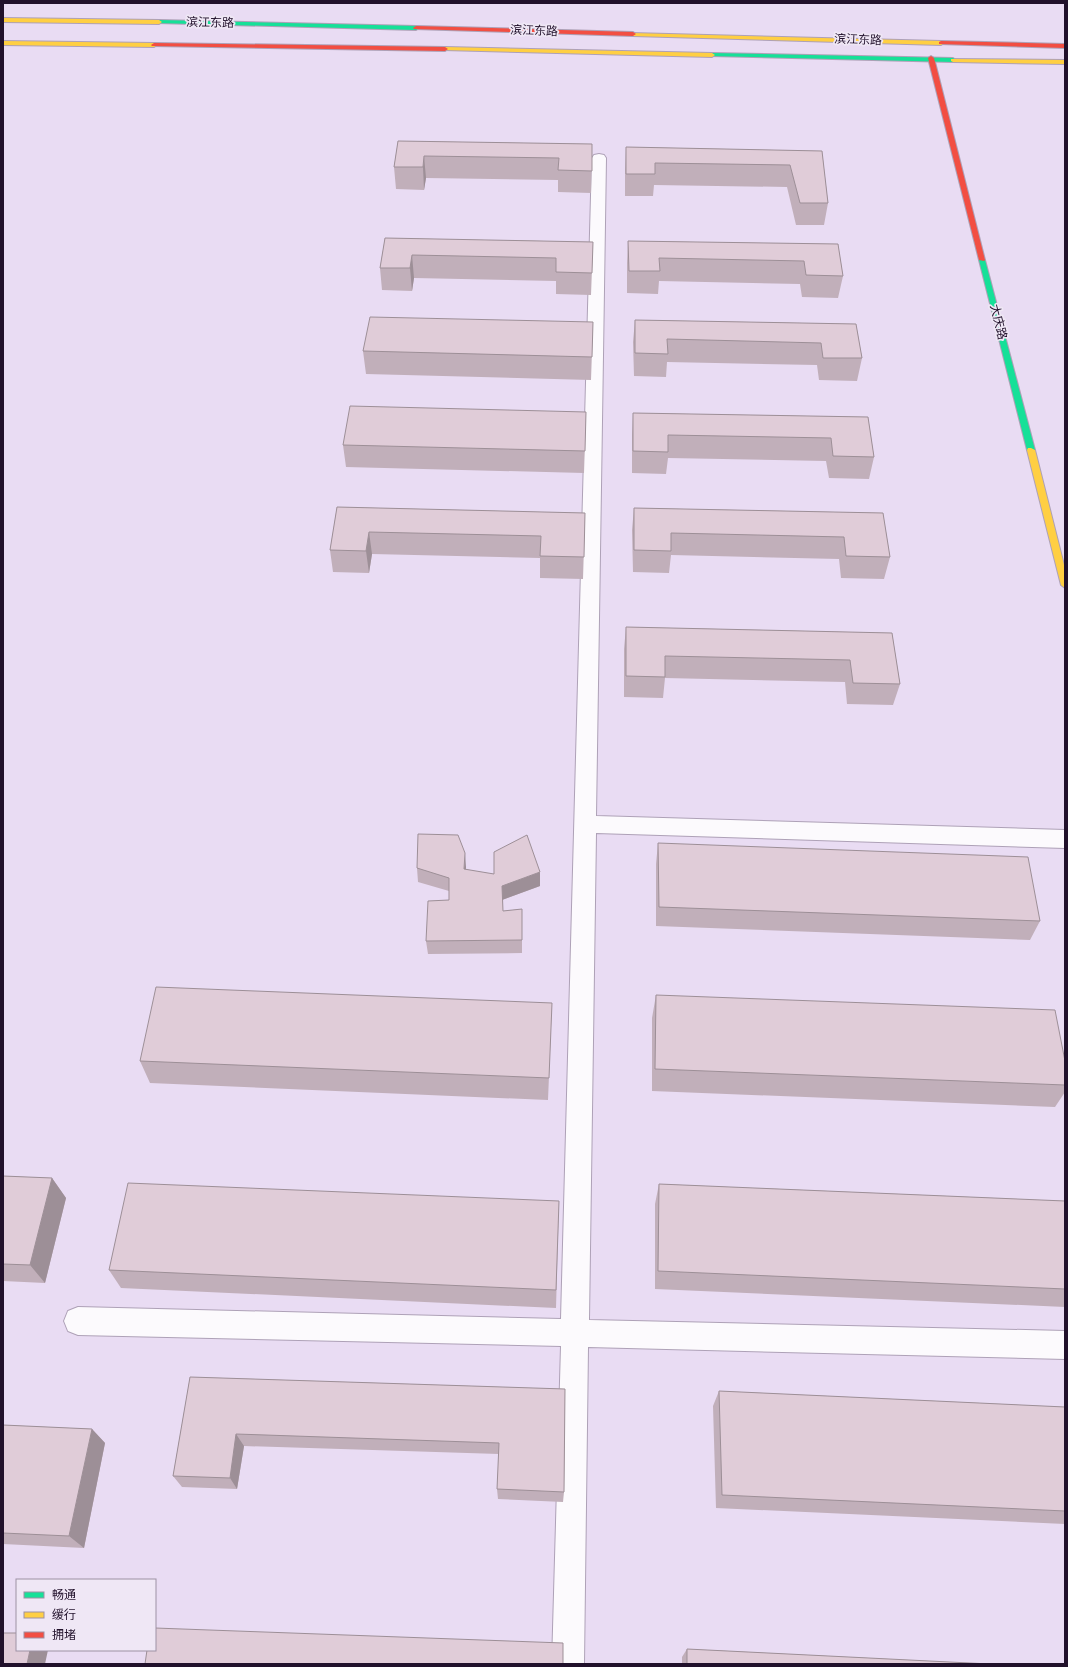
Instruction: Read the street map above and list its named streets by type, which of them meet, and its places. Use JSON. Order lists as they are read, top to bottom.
{
  "streets": {
    "main road": ["滨江东路", "大庆路"]
  },
  "crossings": [
    ["滨江东路", "大庆路"]
  ],
  "legend": ["畅通", "缓行", "拥堵"]
}
